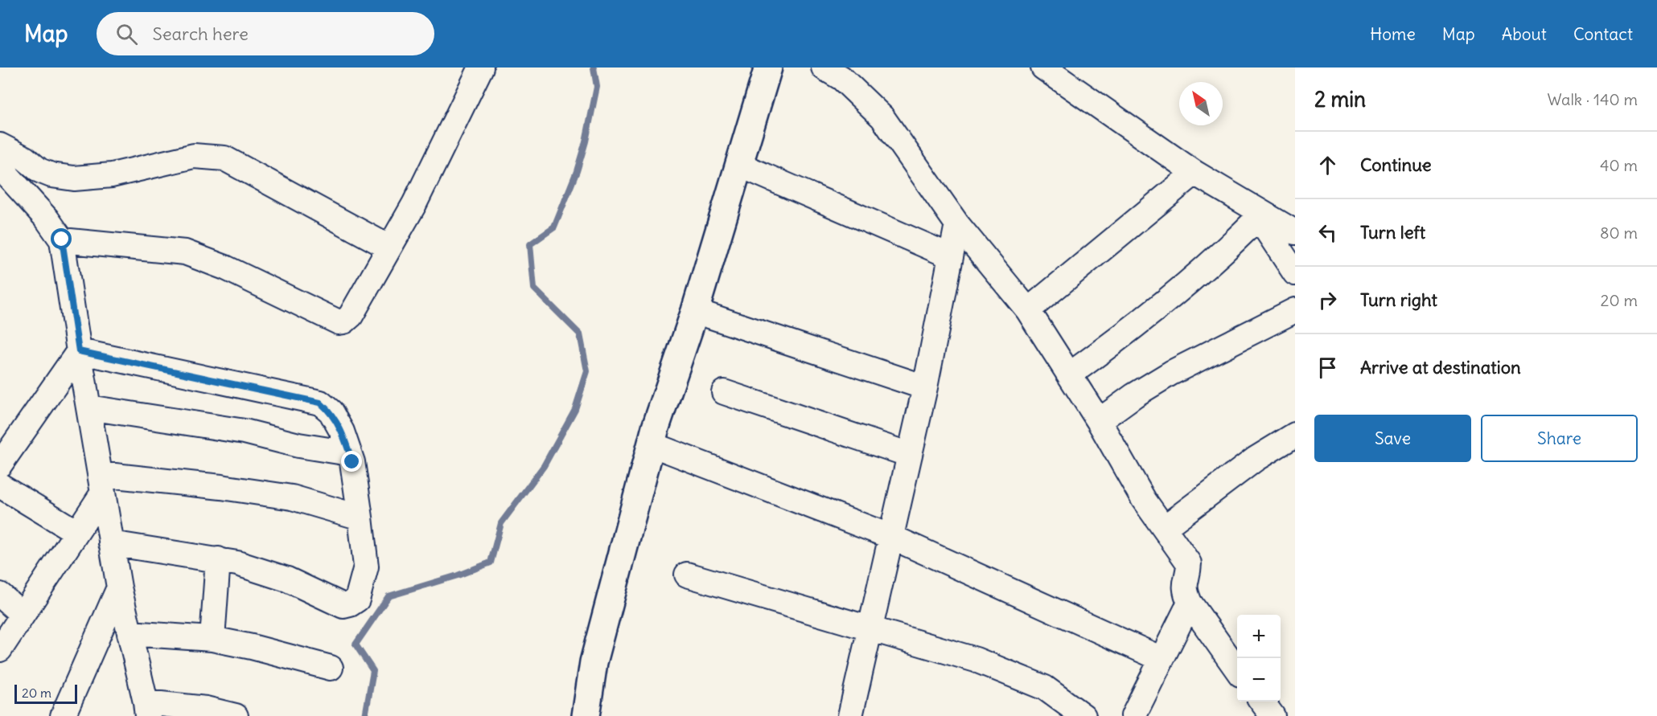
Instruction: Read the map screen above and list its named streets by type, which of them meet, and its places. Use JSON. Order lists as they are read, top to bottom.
{
  "scale_bar": "20 m",
  "north": "top left",
  "page": {
    "header": "Map",
    "search": "Search here",
    "nav": [
      "Home",
      "Map",
      "About",
      "Contact"
    ],
    "heading": ["2 min", "Walk · 140 m"],
    "list": [
      ["Continue", "40 m"],
      ["Turn left", "80 m"],
      ["Turn right", "20 m"],
      "Arrive at destination"
    ],
    "buttons": ["Save", "Share"],
    "map_buttons": ["+", "−"],
    "scale": "20 m"
  }
}
